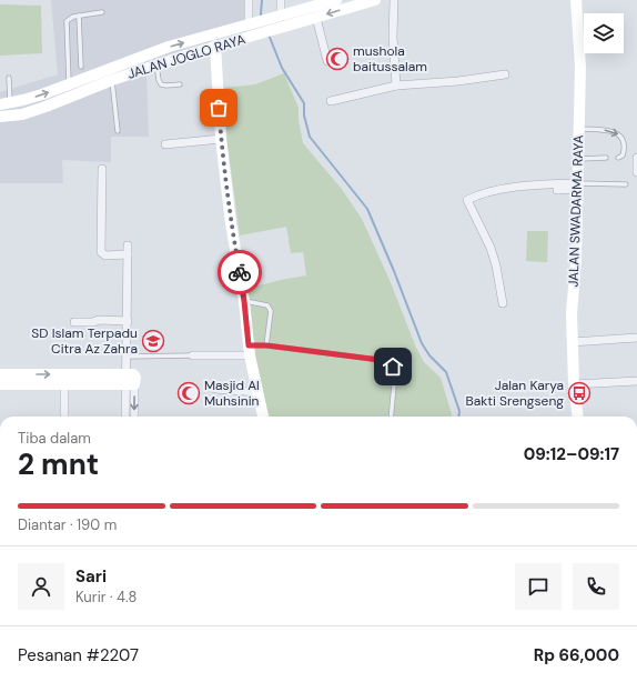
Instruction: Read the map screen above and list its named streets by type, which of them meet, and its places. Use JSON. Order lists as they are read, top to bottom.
{
  "streets": {
    "main road": ["JALAN JOGLO RAYA", "JALAN SWADARMA RAYA"]
  },
  "places": {
    "mosque": ["mushola baitussalam", "Masjid Al Muhsinin"],
    "school or university": ["SD Islam Terpadu Citra Az Zahra"],
    "bus stop": ["Jalan Karya Bakti Srengseng"]
  },
  "page": {
    "heading": ["2 mnt", "Tiba dalam", "09:12–09:17"],
    "panel": [
      "Sari",
      "Kurir · 4.8",
      "Pesanan #2207",
      "Rp 66,000"
    ],
    "bar": "Diantar · 190 m"
  }
}
